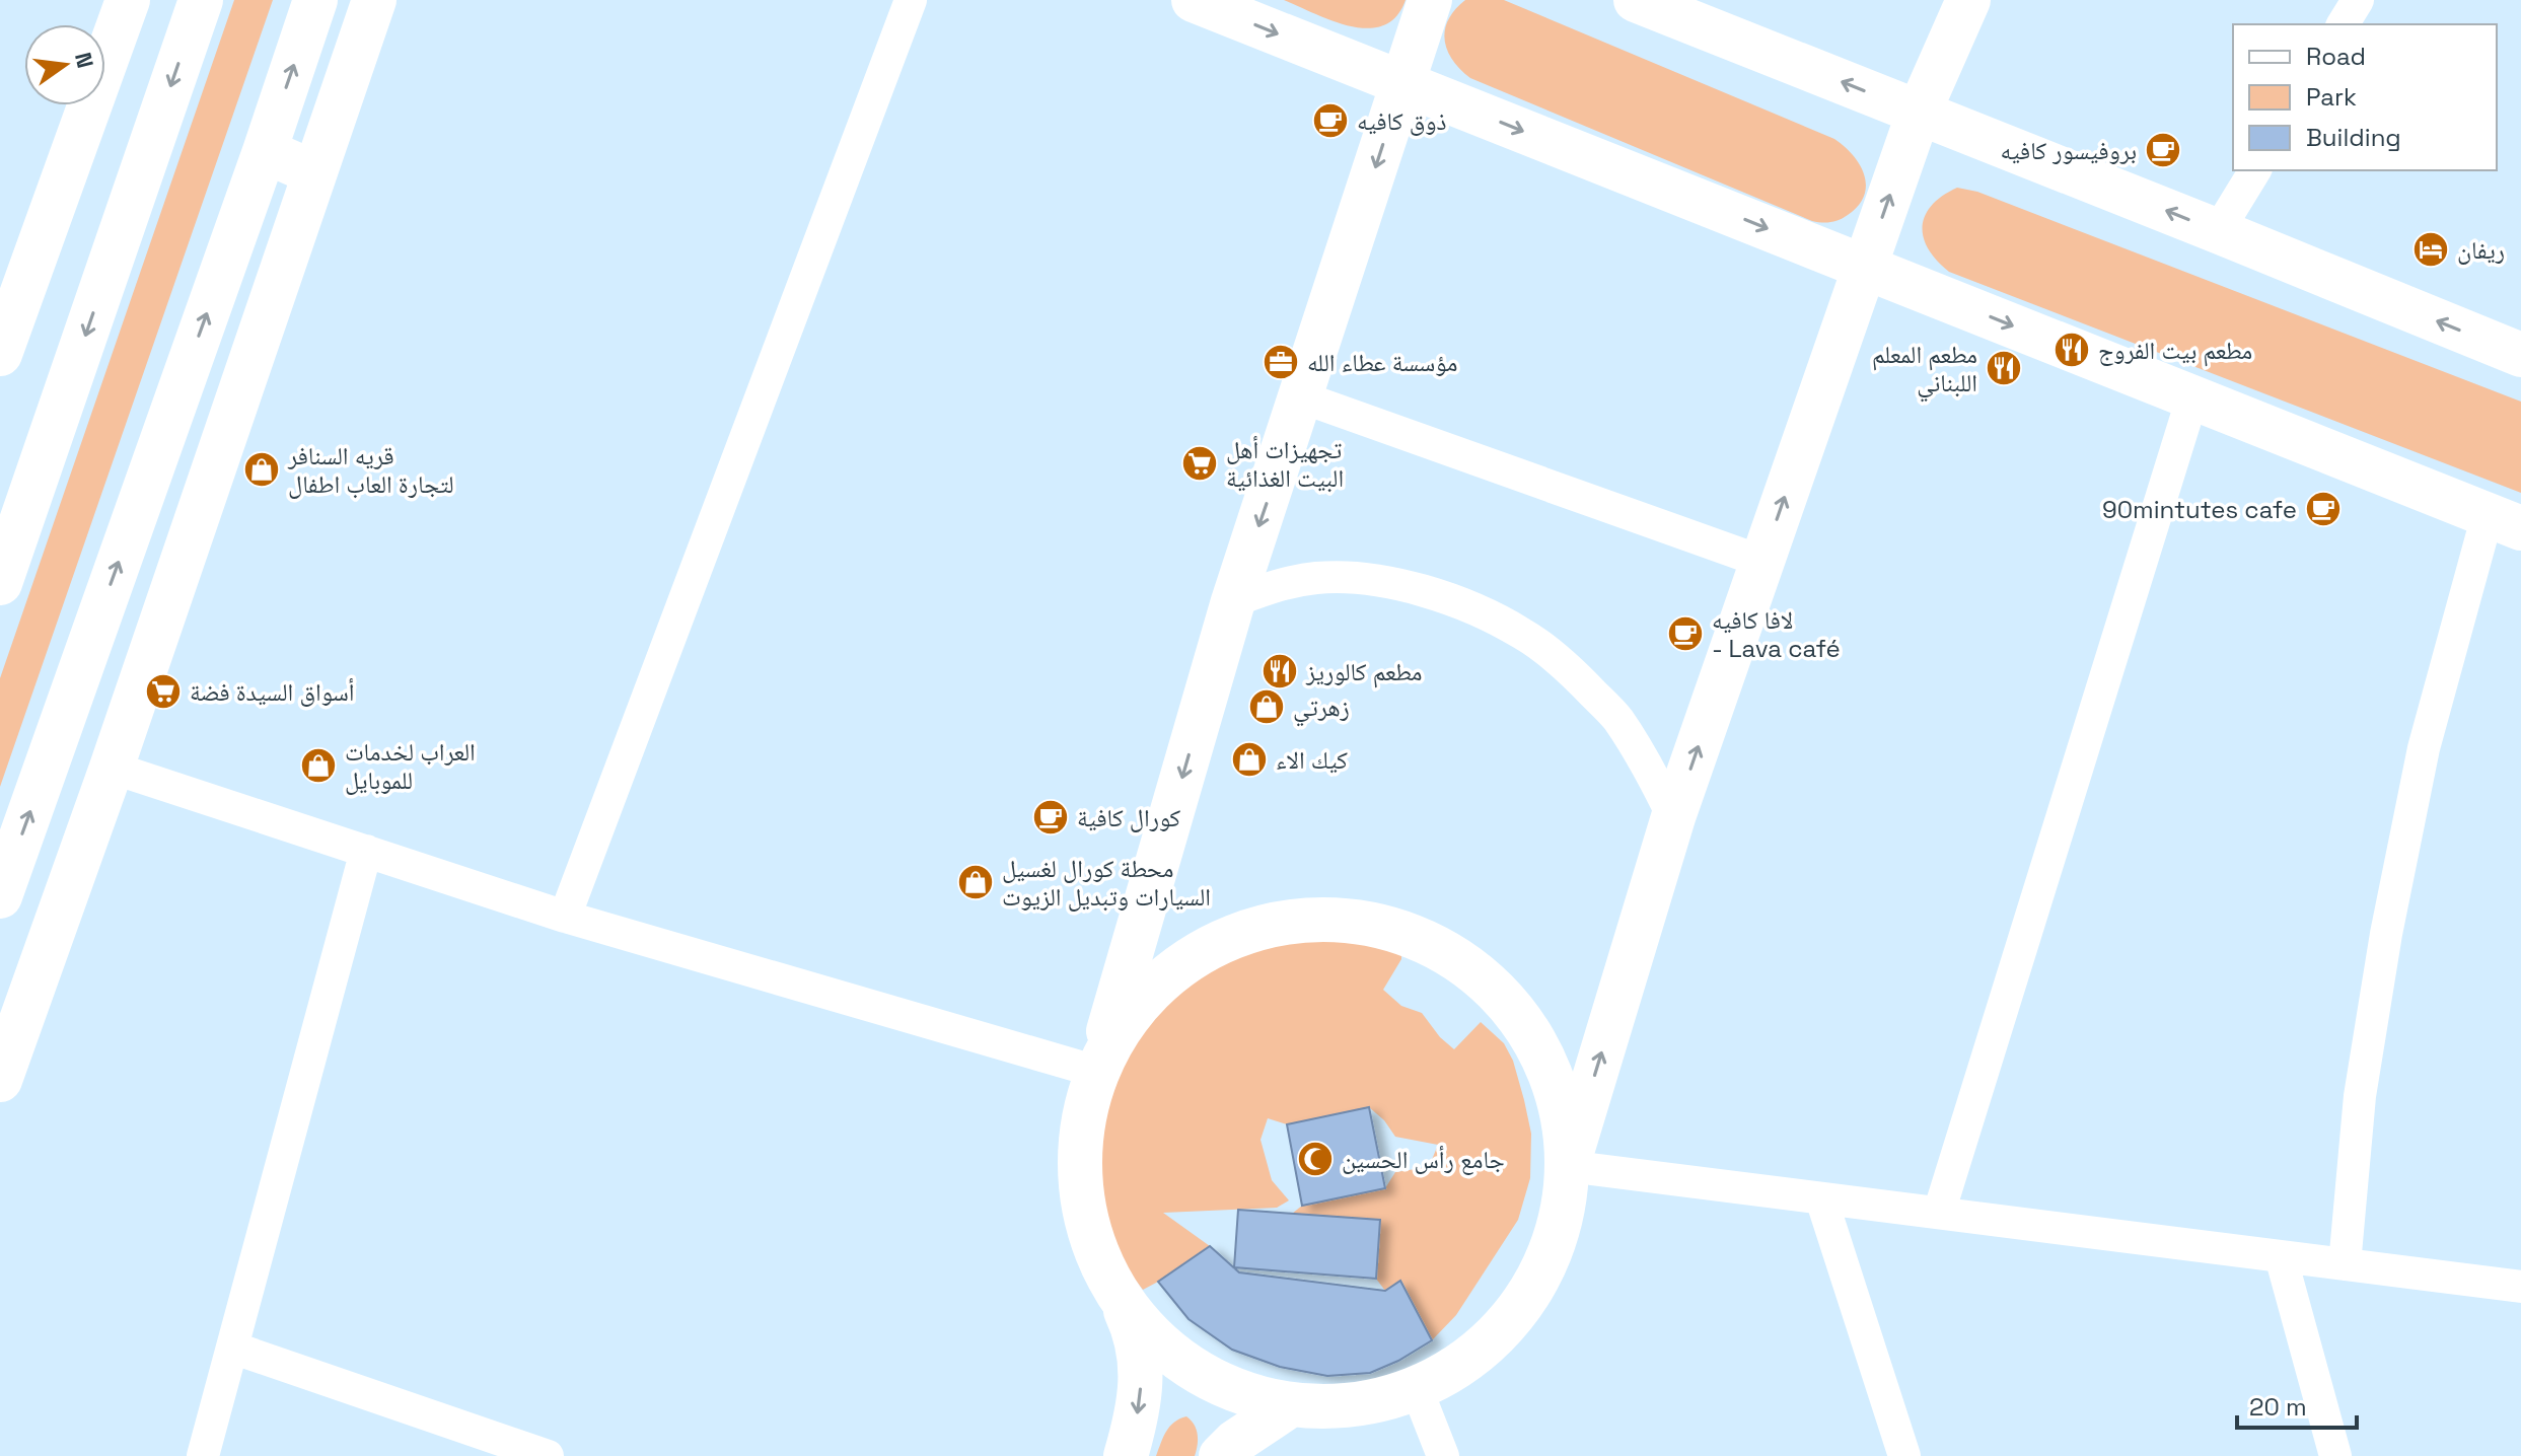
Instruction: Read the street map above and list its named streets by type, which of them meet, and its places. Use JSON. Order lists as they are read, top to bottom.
{
  "places": {
    "cafe": [
      "ذوق كافيه",
      "بروفيسور كافيه",
      "90mintutes cafe",
      "لافا كافيه - Lava café",
      "كورال كافية"
    ],
    "hotel": ["ريفان"],
    "restaurant": ["مطعم بيت الفروج", "مطعم المعلم اللبناني", "مطعم كالوريز"],
    "office": ["مؤسسة عطاء الله"],
    "supermarket": ["تجهيزات أهل البيت الغذائية", "أسواق السيدة فضة"],
    "shop": [
      "قريه السنافر لتجارة العاب اطفال",
      "زهرتي",
      "كيك الاء",
      "العراب لخدمات للموبايل",
      "محطة كورال لغسيل السيارات وتبديل الزيوت"
    ],
    "mosque": ["جامع رأس الحسين"]
  },
  "legend": ["Road", "Park", "Building"],
  "scale_bar": "20 m",
  "north": "right"
}
